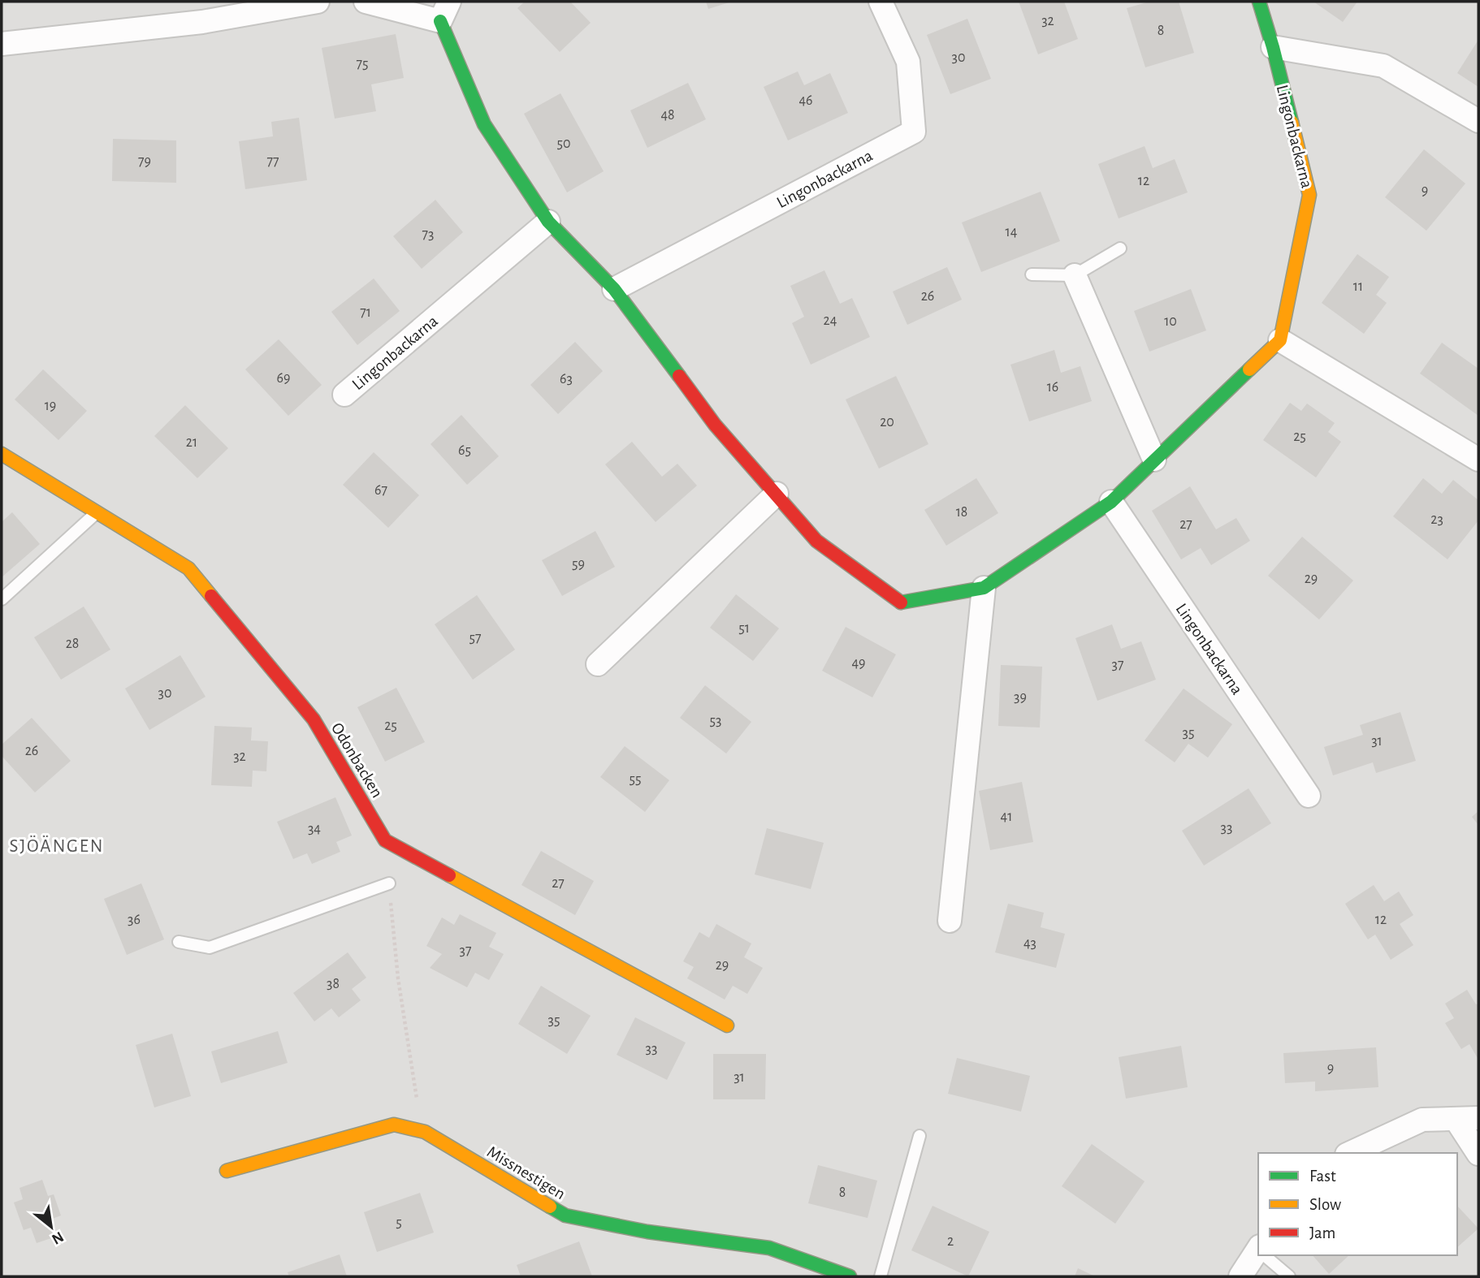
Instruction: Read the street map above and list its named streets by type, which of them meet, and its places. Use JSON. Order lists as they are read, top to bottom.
{
  "streets": {
    "street": ["Lingonbackarna", "Odonbacken", "Missnestigen"]
  },
  "districts": ["SJÖÄNGEN"],
  "house_numbers": [
    "32",
    "8",
    "30",
    "75",
    "46",
    "48",
    "50",
    "79",
    "77",
    "12",
    "9",
    "14",
    "73",
    "11",
    "26",
    "71",
    "24",
    "10",
    "69",
    "63",
    "16",
    "19",
    "20",
    "25",
    "21",
    "65",
    "67",
    "18",
    "23",
    "27",
    "59",
    "29",
    "51",
    "57",
    "28",
    "49",
    "37",
    "30",
    "39",
    "53",
    "25",
    "35",
    "31",
    "26",
    "32",
    "55",
    "41",
    "33",
    "34",
    "27",
    "36",
    "12",
    "43",
    "37",
    "29",
    "38",
    "35",
    "33",
    "9",
    "31",
    "8",
    "5",
    "2"
  ],
  "legend": ["Fast", "Slow", "Jam"],
  "north": "bottom right"
}
